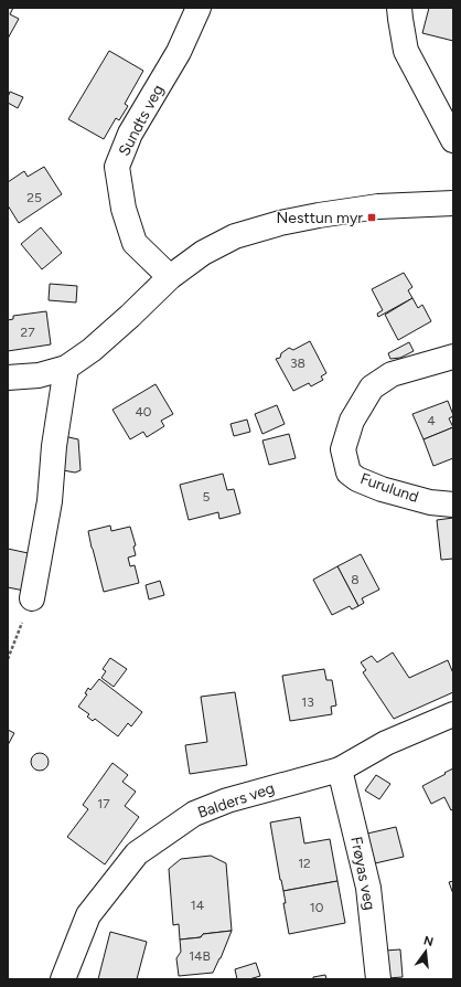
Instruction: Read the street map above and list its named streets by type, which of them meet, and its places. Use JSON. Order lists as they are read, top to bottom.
{
  "streets": {
    "street": [
      "Sundts veg",
      "Furulund",
      "Balders veg",
      "Frøyas veg"
    ]
  },
  "crossings": [
    ["Balders veg", "Frøyas veg"]
  ],
  "places": {
    "transit": ["Nesttun myr"]
  },
  "house_numbers": [
    "25",
    "27",
    "38",
    "40",
    "4",
    "5",
    "8",
    "13",
    "17",
    "12",
    "14",
    "10",
    "14B"
  ],
  "north": "top"
}
